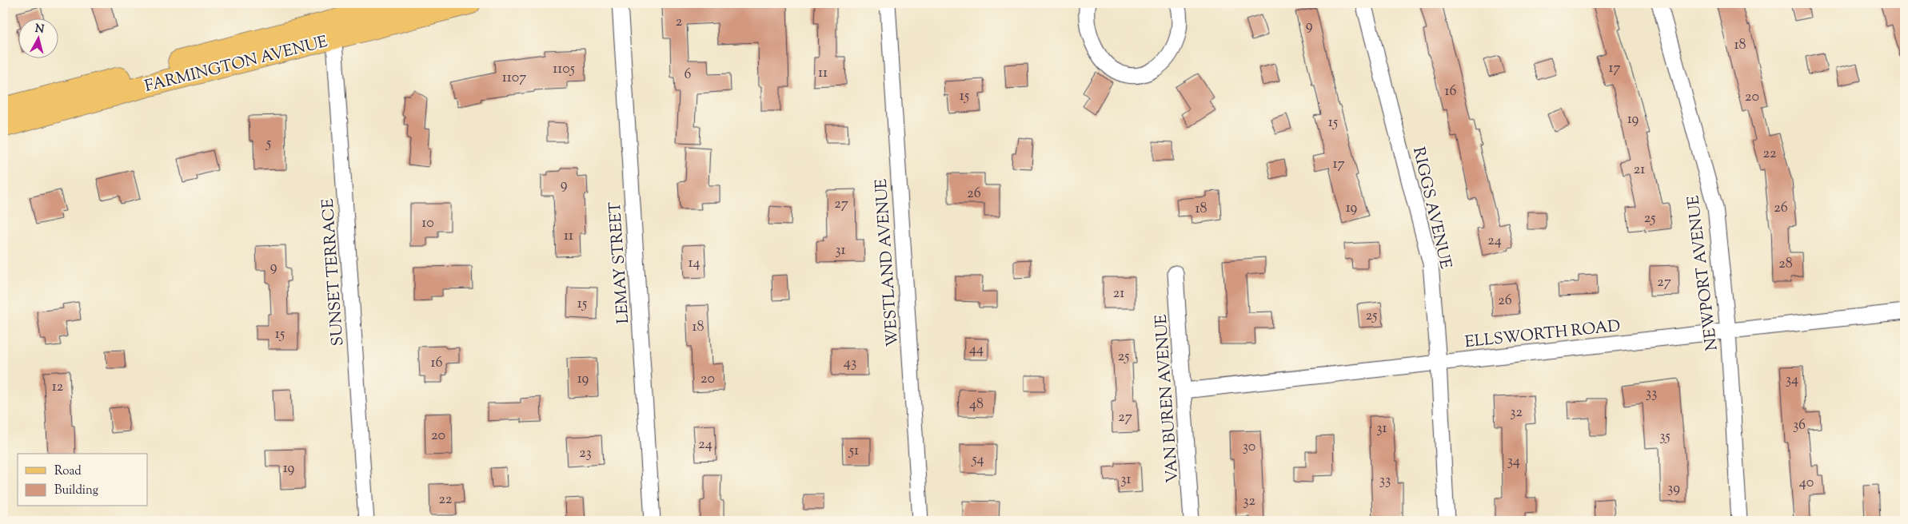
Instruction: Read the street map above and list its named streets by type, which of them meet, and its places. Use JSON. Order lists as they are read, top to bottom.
{
  "streets": {
    "main road": ["FARMINGTON AVENUE"],
    "street": [
      "RIGGS AVENUE",
      "LEMAY STREET",
      "WESTLAND AVENUE",
      "SUNSET TERRACE",
      "NEWPORT AVENUE",
      "ELLSWORTH ROAD",
      "VAN BUREN AVENUE"
    ]
  },
  "crossings": [
    ["FARMINGTON AVENUE", "SUNSET TERRACE"],
    ["RIGGS AVENUE", "ELLSWORTH ROAD"],
    ["NEWPORT AVENUE", "ELLSWORTH ROAD"],
    ["ELLSWORTH ROAD", "VAN BUREN AVENUE"]
  ],
  "house_numbers": [
    "2",
    "9",
    "18",
    "17",
    "1105",
    "11",
    "6",
    "1107",
    "16",
    "15",
    "20",
    "19",
    "15",
    "5",
    "22",
    "17",
    "21",
    "9",
    "26",
    "27",
    "19",
    "26",
    "18",
    "25",
    "10",
    "11",
    "24",
    "31",
    "14",
    "28",
    "9",
    "27",
    "21",
    "26",
    "15",
    "25",
    "18",
    "15",
    "44",
    "25",
    "16",
    "43",
    "19",
    "20",
    "34",
    "12",
    "33",
    "48",
    "32",
    "27",
    "36",
    "31",
    "20",
    "35",
    "24",
    "30",
    "51",
    "23",
    "54",
    "34",
    "19",
    "31",
    "33",
    "40",
    "39",
    "22",
    "32"
  ],
  "legend": ["Road", "Building"],
  "north": "top"
}
